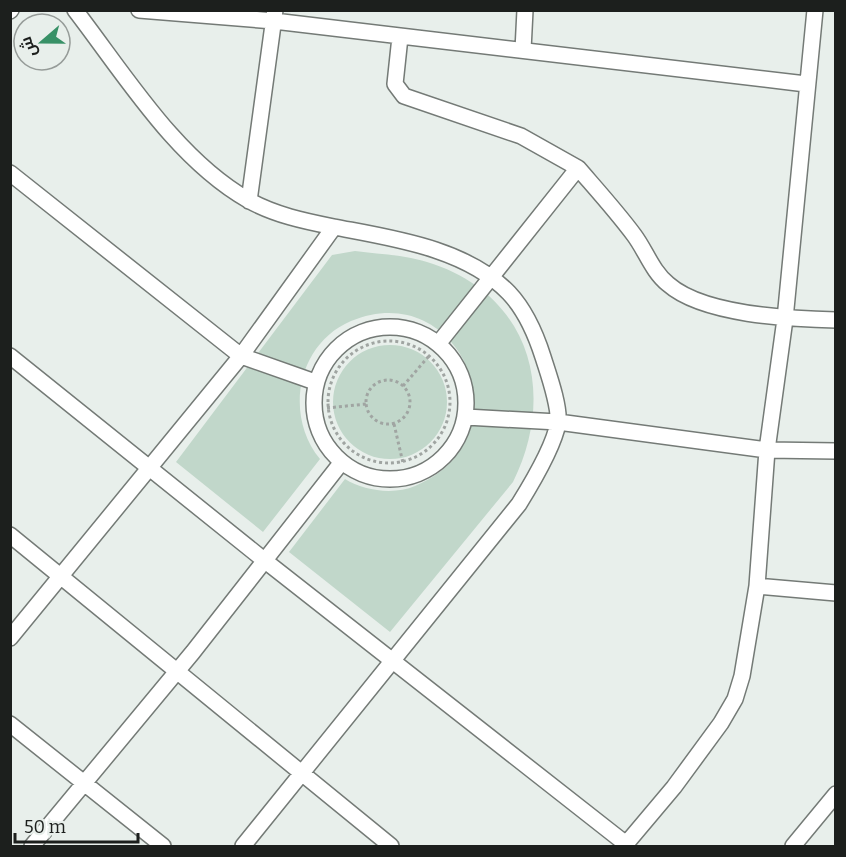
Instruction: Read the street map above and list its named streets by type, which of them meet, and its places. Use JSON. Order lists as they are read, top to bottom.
{
  "scale_bar": "50 m",
  "north": "left"
}
